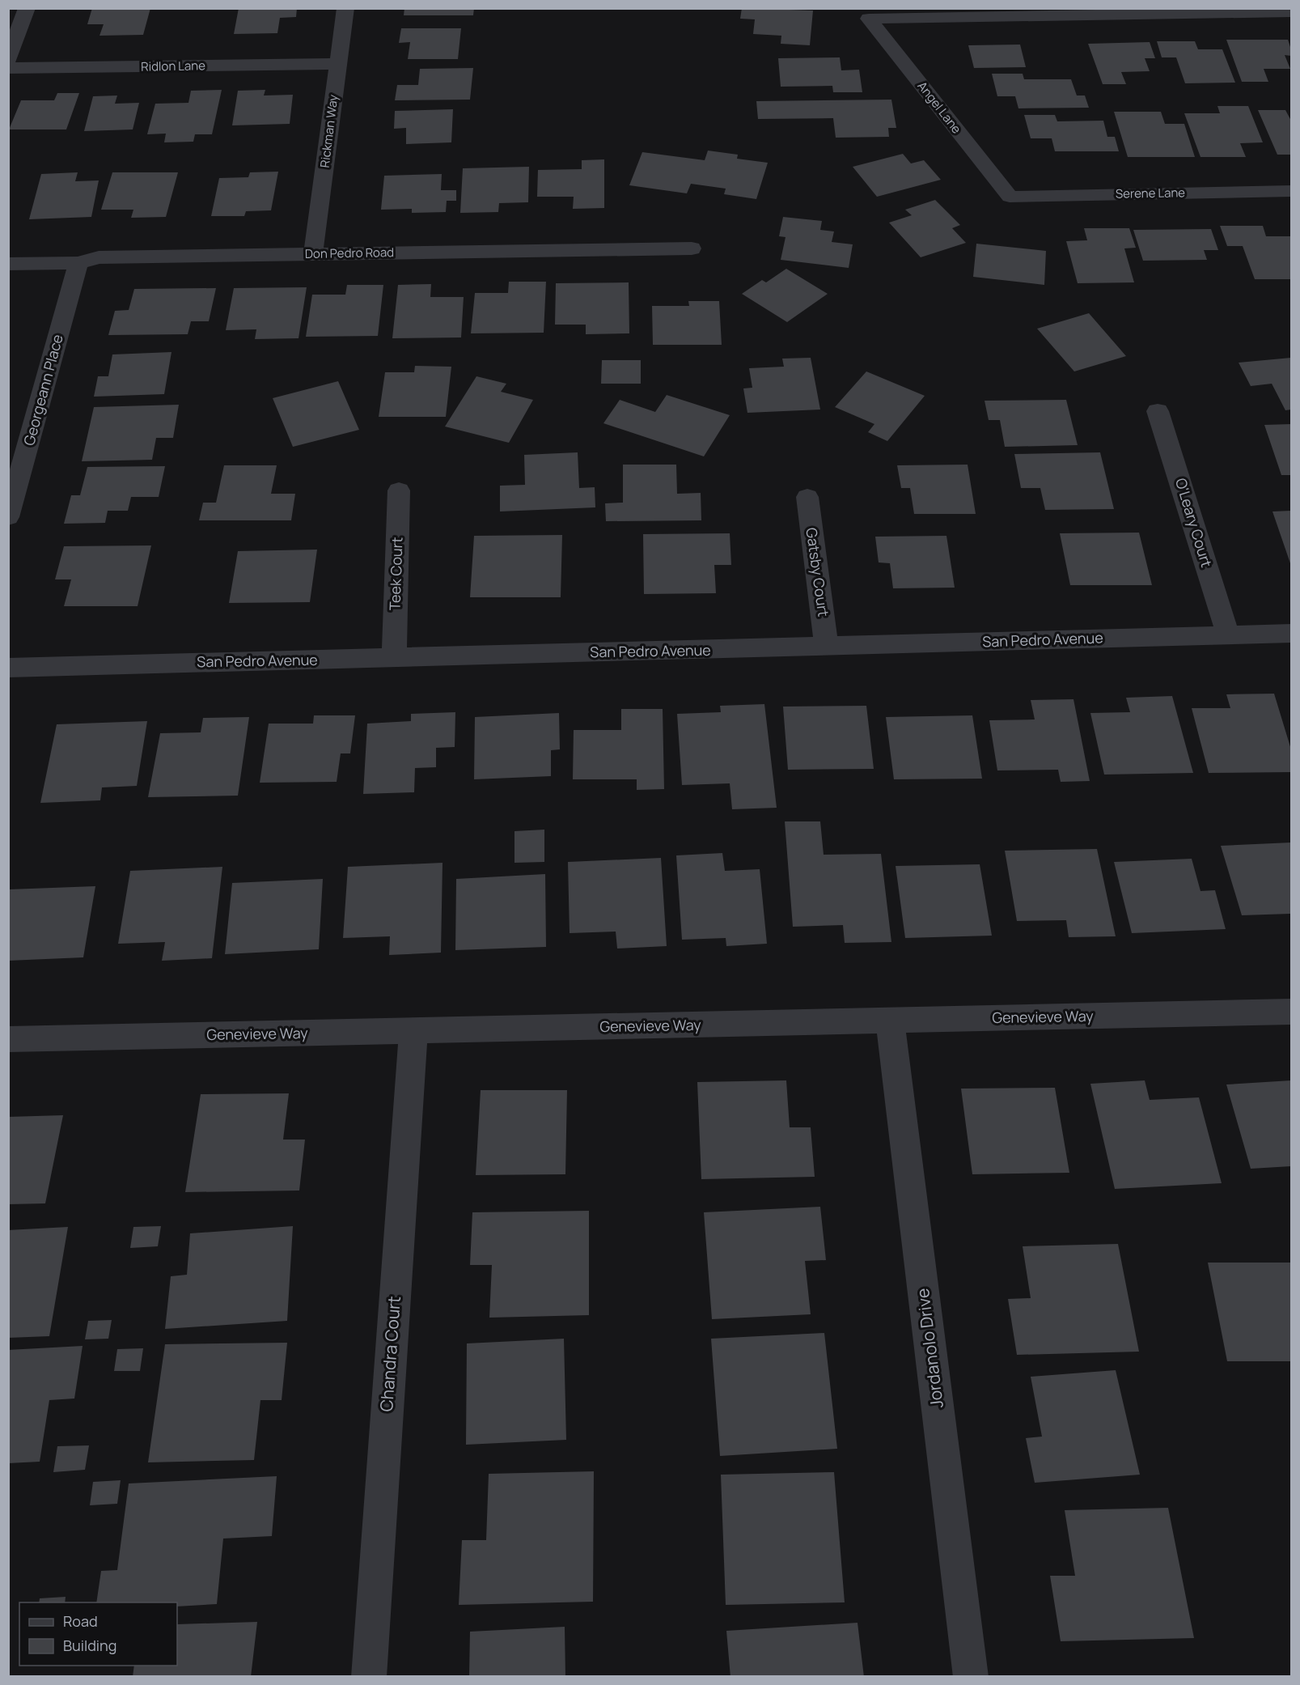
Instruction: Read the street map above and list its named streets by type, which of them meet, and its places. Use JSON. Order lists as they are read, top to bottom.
{
  "streets": {
    "street": [
      "Ridlon Lane",
      "Angel Lane",
      "Rickman Way",
      "Serene Lane",
      "Don Pedro Road",
      "Georgeann Place",
      "O'Leary Court",
      "Gatsby Court",
      "Teek Court",
      "San Pedro Avenue",
      "Genevieve Way",
      "Jordanolo Drive",
      "Chandra Court"
    ]
  },
  "crossings": [
    ["Ridlon Lane", "Rickman Way"],
    ["Angel Lane", "Serene Lane"],
    ["Rickman Way", "Don Pedro Road"],
    ["Don Pedro Road", "Georgeann Place"],
    ["O'Leary Court", "San Pedro Avenue"],
    ["Gatsby Court", "San Pedro Avenue"],
    ["Teek Court", "San Pedro Avenue"],
    ["Genevieve Way", "Jordanolo Drive"],
    ["Genevieve Way", "Chandra Court"]
  ],
  "legend": ["Road", "Building"]
}
